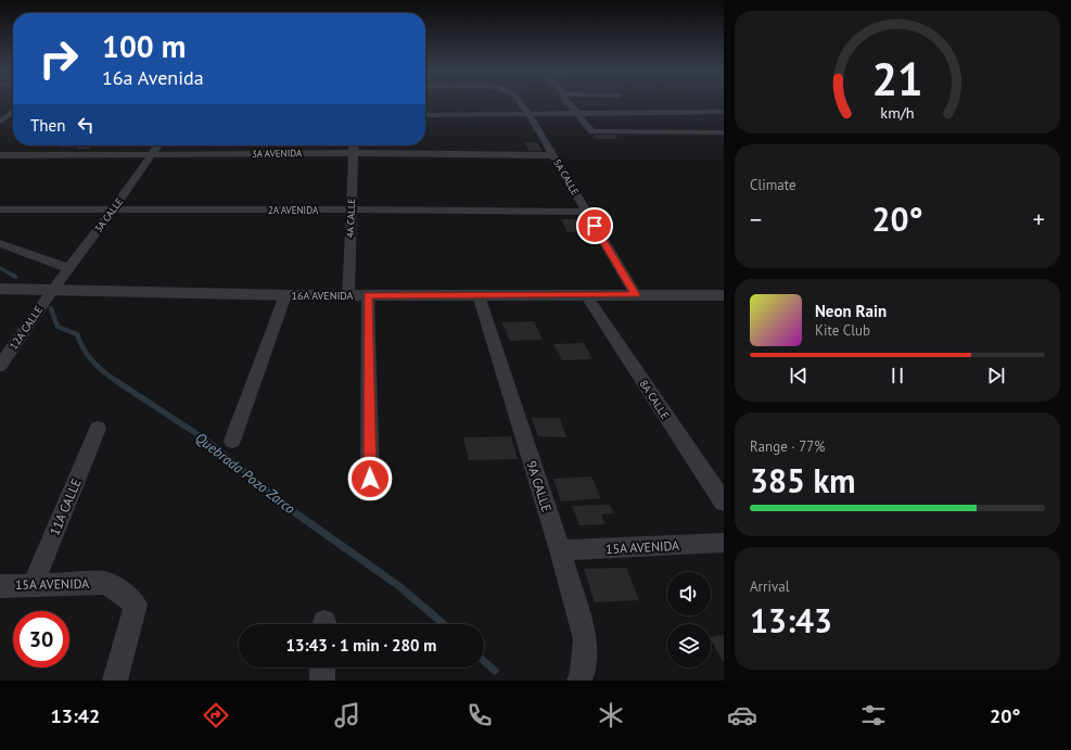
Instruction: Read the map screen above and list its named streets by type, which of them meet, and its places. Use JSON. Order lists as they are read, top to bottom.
{
  "streets": {
    "street": [
      "3A AVENIDA",
      "5A CALLE",
      "2A AVENIDA",
      "3A CALLE",
      "4A CALLE",
      "16A AVENIDA",
      "12A CALLE",
      "8A CALLE",
      "9A CALLE",
      "11A CALLE",
      "15A AVENIDA"
    ]
  },
  "crossings": [
    ["3A AVENIDA", "5A CALLE"],
    ["3A AVENIDA", "3A CALLE"],
    ["3A AVENIDA", "4A CALLE"],
    ["5A CALLE", "2A AVENIDA"],
    ["5A CALLE", "16A AVENIDA"],
    ["2A AVENIDA", "3A CALLE"],
    ["2A AVENIDA", "4A CALLE"],
    ["3A CALLE", "16A AVENIDA"],
    ["3A CALLE", "12A CALLE"],
    ["4A CALLE", "16A AVENIDA"],
    ["16A AVENIDA", "12A CALLE"],
    ["16A AVENIDA", "8A CALLE"],
    ["16A AVENIDA", "9A CALLE"],
    ["9A CALLE", "15A AVENIDA"],
    ["11A CALLE", "15A AVENIDA"]
  ],
  "water": ["Quebrada Pozo Zarco"],
  "page": {
    "turn": ["100 m", "16a Avenida"],
    "then": "Then",
    "tile": [
      "Climate",
      ["Range · 77%", "385 km"],
      ["Arrival", "13:43"]
    ],
    "heat": ["−", "20°", "+"],
    "song": ["Neon Rain", "Kite Club"],
    "limit": "30",
    "trip": "13:43 · 1 min · 280 m",
    "tabs": ["13:42", "20°"],
    "gauge": ["21", "km/h"]
  }
}
